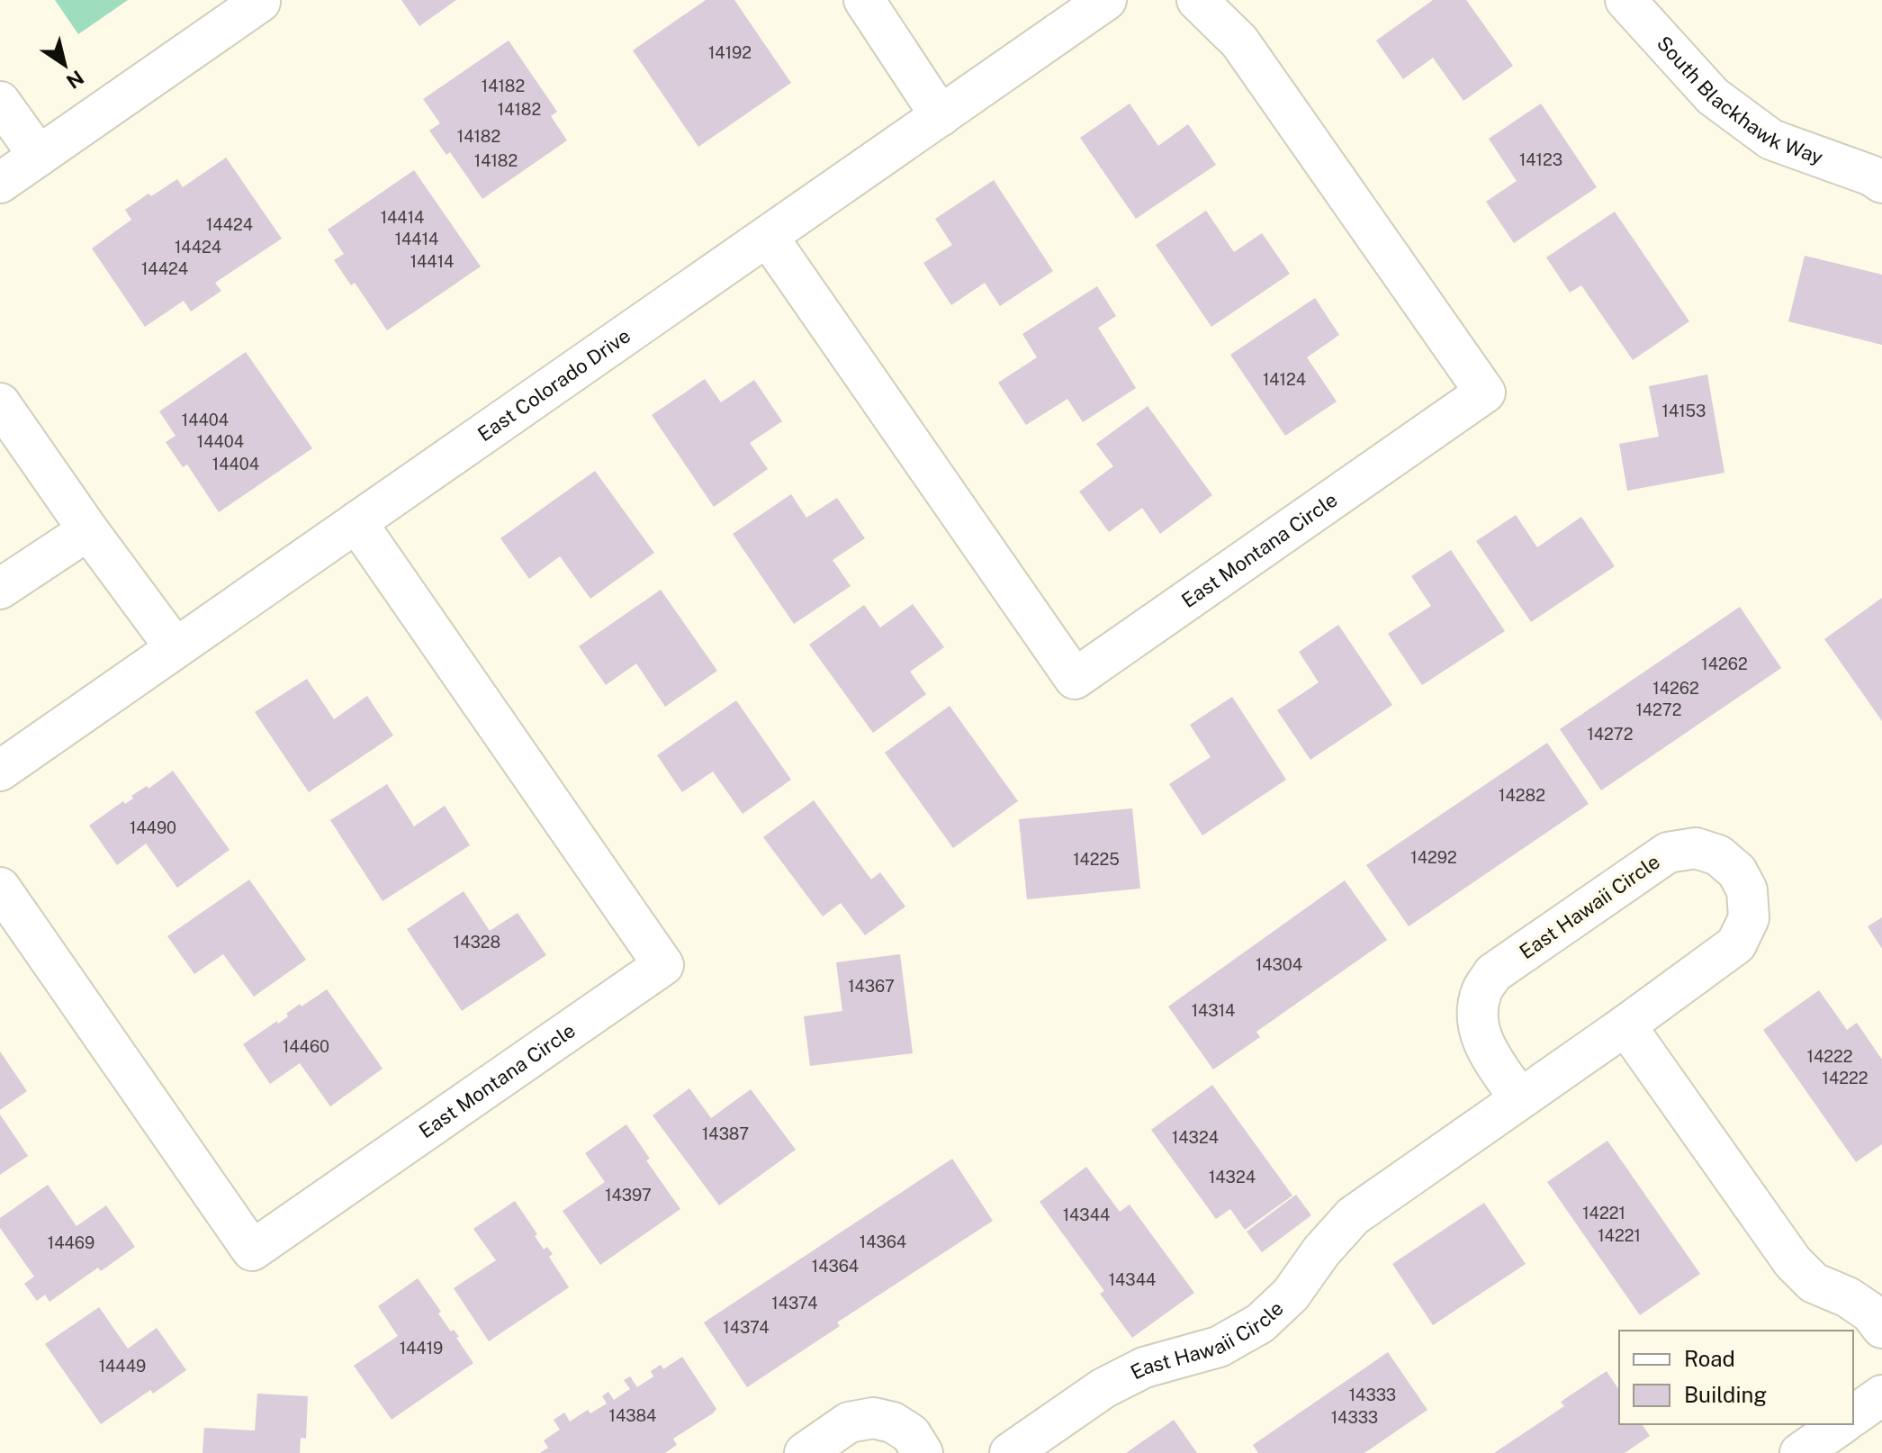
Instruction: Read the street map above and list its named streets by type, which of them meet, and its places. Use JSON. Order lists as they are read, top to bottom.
{
  "streets": {
    "street": [
      "South Blackhawk Way",
      "East Colorado Drive",
      "East Montana Circle",
      "East Hawaii Circle"
    ]
  },
  "crossings": [
    ["East Colorado Drive", "East Montana Circle"]
  ],
  "house_numbers": [
    "14192",
    "14182",
    "14182",
    "14182",
    "14123",
    "14182",
    "14414",
    "14424",
    "14414",
    "14424",
    "14414",
    "14424",
    "14124",
    "14153",
    "14404",
    "14404",
    "14404",
    "14262",
    "14262",
    "14272",
    "14272",
    "14282",
    "14490",
    "14292",
    "14225",
    "14328",
    "14304",
    "14367",
    "14314",
    "14460",
    "14222",
    "14222",
    "14387",
    "14324",
    "14324",
    "14397",
    "14221",
    "14344",
    "14221",
    "14364",
    "14469",
    "14364",
    "14344",
    "14374",
    "14374",
    "14419",
    "14449",
    "14333",
    "14384",
    "14333"
  ],
  "legend": ["Road", "Building"],
  "north": "bottom right"
}
